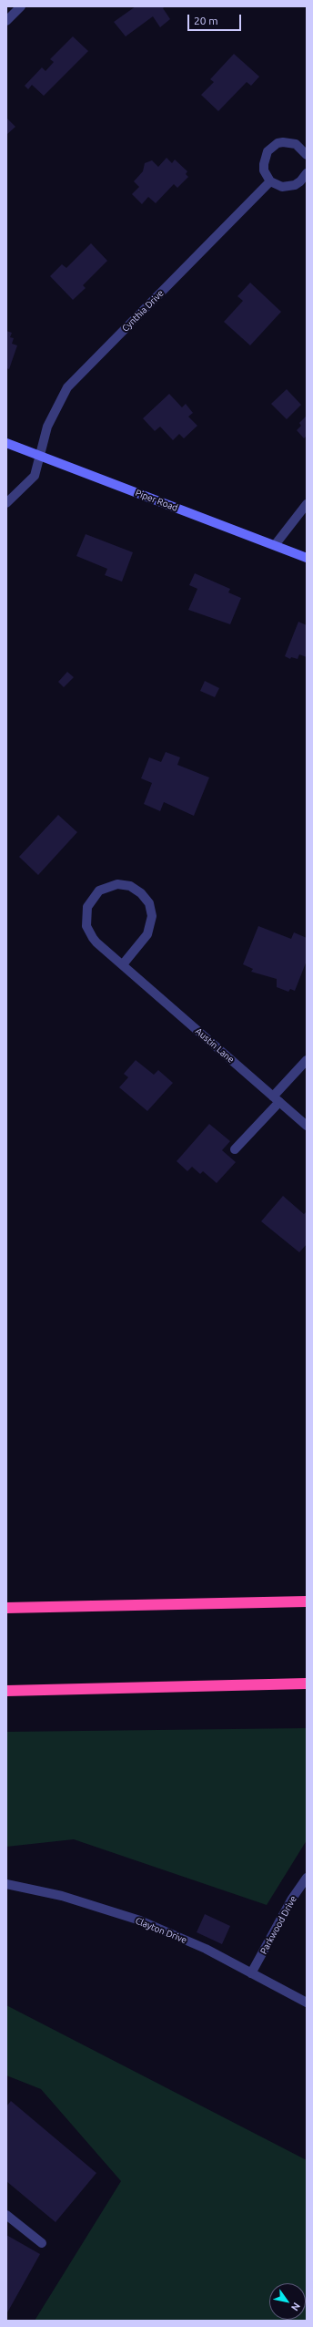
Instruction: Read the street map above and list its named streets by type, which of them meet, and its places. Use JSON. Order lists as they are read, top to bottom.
{
  "streets": {
    "street": [
      "Cynthia Drive",
      "Piper Road",
      "Austin Lane",
      "Parkwood Drive",
      "Clayton Drive"
    ]
  },
  "crossings": [
    ["Cynthia Drive", "Piper Road"],
    ["Parkwood Drive", "Clayton Drive"]
  ],
  "scale_bar": "20 m",
  "north": "bottom right"
}
